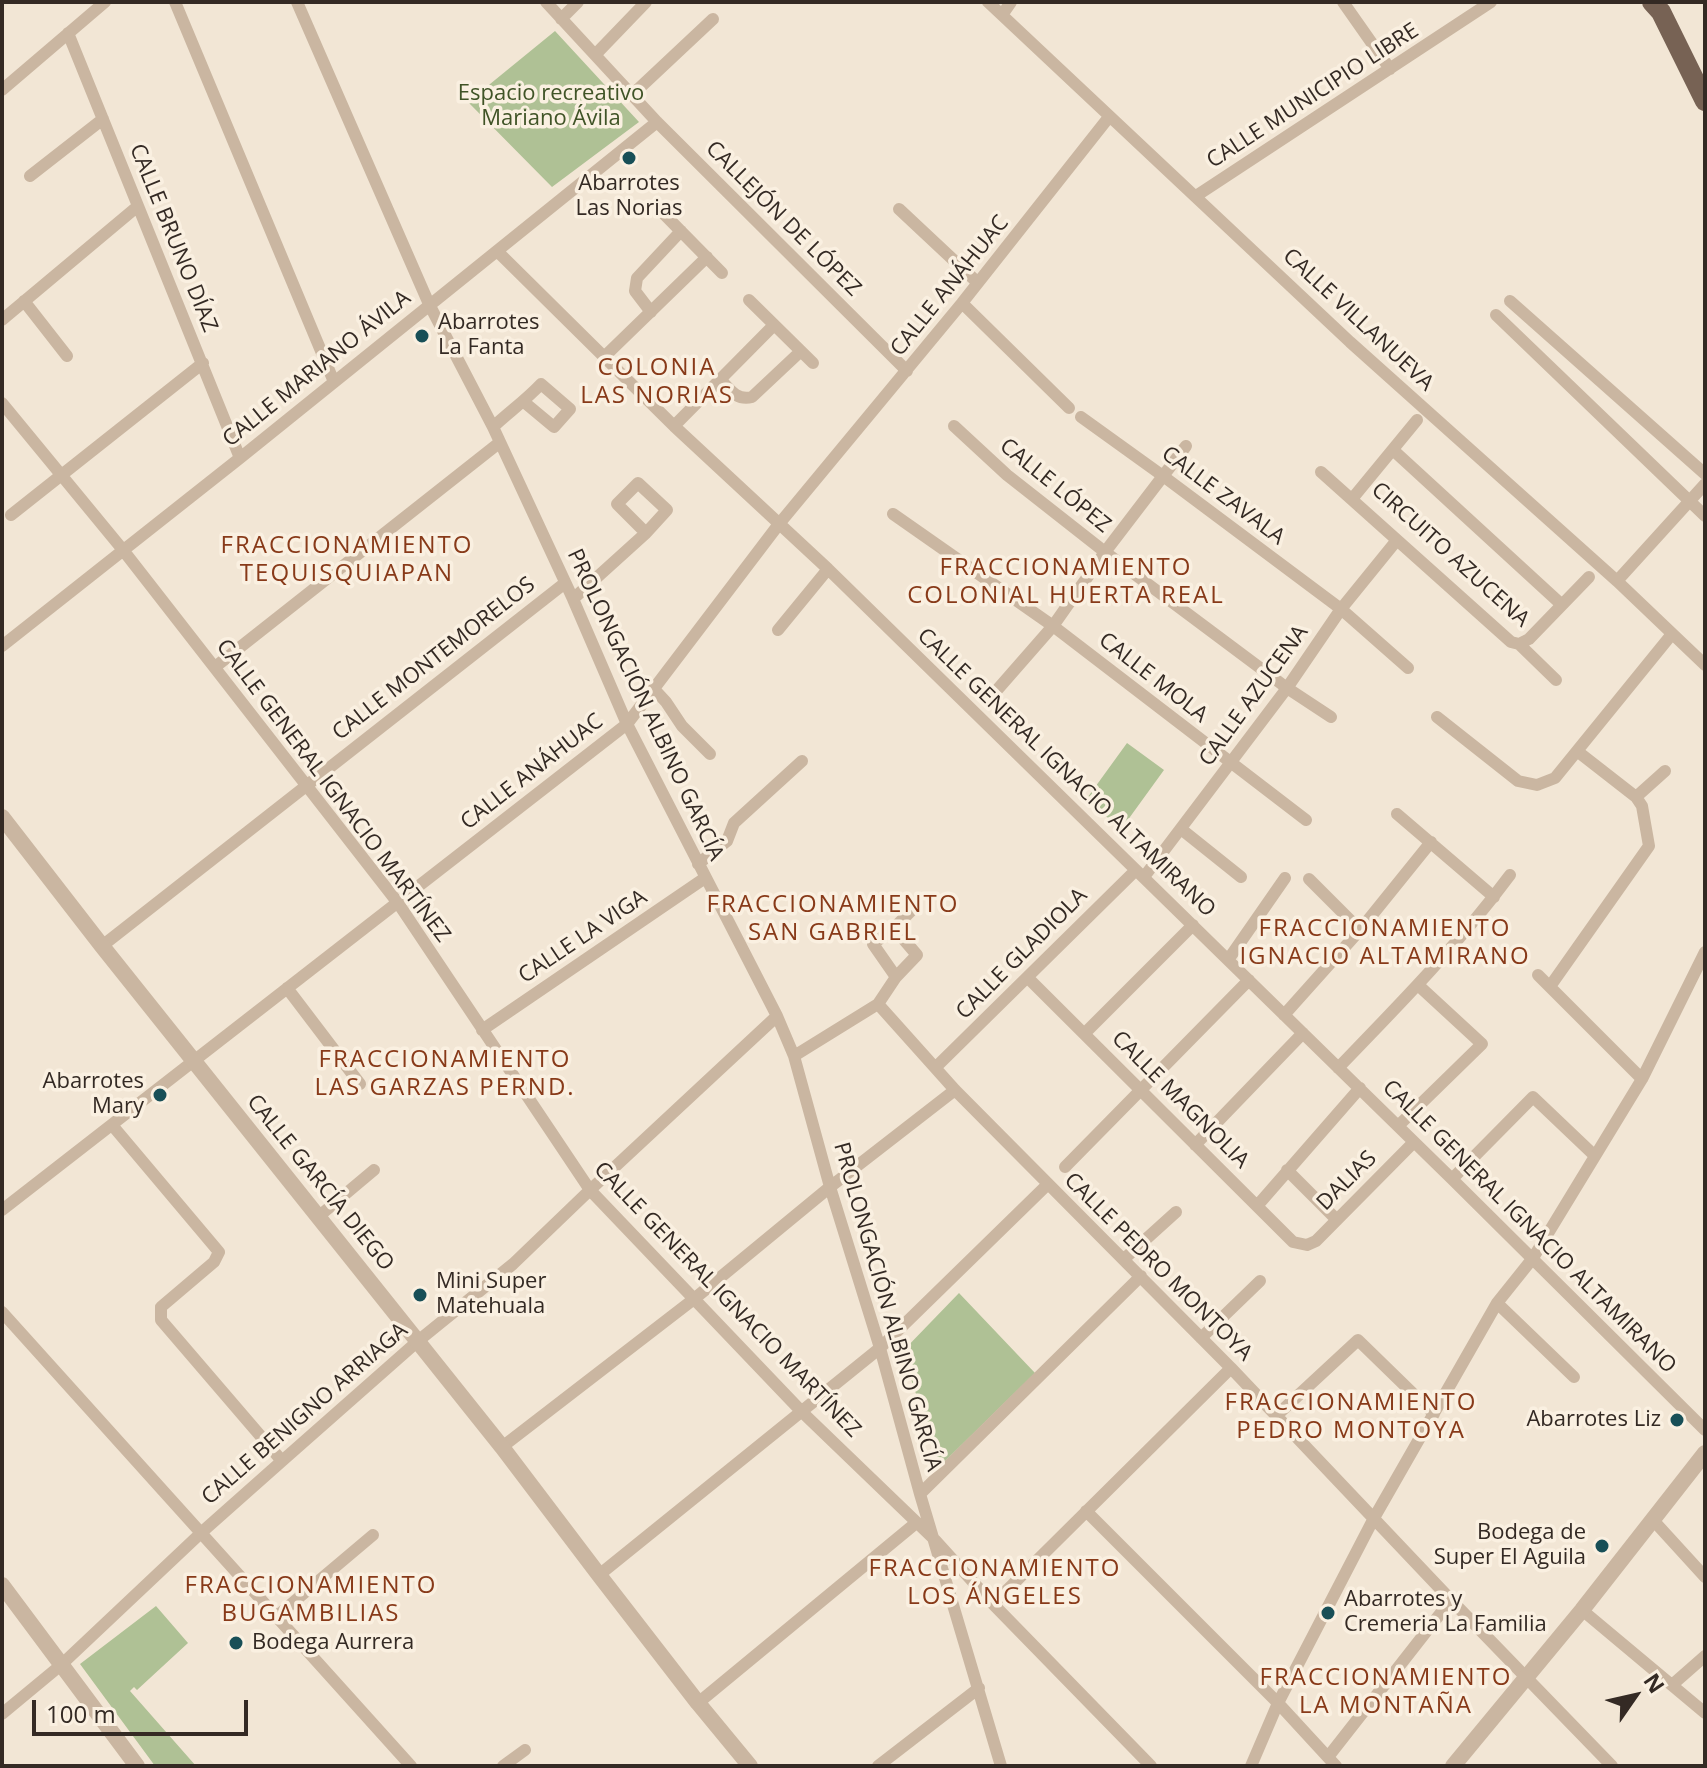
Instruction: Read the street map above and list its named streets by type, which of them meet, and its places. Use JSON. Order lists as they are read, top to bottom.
{
  "streets": {
    "street": [
      "CALLE MUNICIPIO LIBRE",
      "CALLEJÓN DE LÓPEZ",
      "CALLE BRUNO DÍAZ",
      "CALLE ANÁHUAC",
      "CALLE VILLANUEVA",
      "CALLE MARIANO ÁVILA",
      "CALLE LÓPEZ",
      "CALLE ZAVALA",
      "CIRCUITO AZUCENA",
      "CALLE MONTEMORELOS",
      "CALLE MOLA",
      "CALLE AZUCENA",
      "PROLONGACIÓN ALBINO GARCÍA",
      "CALLE GENERAL IGNACIO ALTAMIRANO",
      "CALLE GENERAL IGNACIO MARTÍNEZ",
      "CALLE LA VIGA",
      "CALLE GLADIOLA",
      "CALLE MAGNOLIA",
      "DALIAS",
      "CALLE GARCÍA DIEGO",
      "CALLE PEDRO MONTOYA",
      "CALLE BENIGNO ARRIAGA"
    ]
  },
  "crossings": [
    ["CALLE MUNICIPIO LIBRE", "CALLE VILLANUEVA"],
    ["CALLEJÓN DE LÓPEZ", "CALLE ANÁHUAC"],
    ["CALLEJÓN DE LÓPEZ", "CALLE MARIANO ÁVILA"],
    ["CALLE BRUNO DÍAZ", "CALLE MARIANO ÁVILA"],
    ["CALLE ANÁHUAC", "CALLE VILLANUEVA"],
    ["CALLE ANÁHUAC", "PROLONGACIÓN ALBINO GARCÍA"],
    ["CALLE ANÁHUAC", "CALLE GENERAL IGNACIO ALTAMIRANO"],
    ["CALLE ANÁHUAC", "CALLE GENERAL IGNACIO MARTÍNEZ"],
    ["CALLE ANÁHUAC", "CALLE GARCÍA DIEGO"],
    ["CALLE MARIANO ÁVILA", "PROLONGACIÓN ALBINO GARCÍA"],
    ["CALLE MARIANO ÁVILA", "CALLE GENERAL IGNACIO ALTAMIRANO"],
    ["CALLE MARIANO ÁVILA", "CALLE GENERAL IGNACIO MARTÍNEZ"],
    ["CALLE LÓPEZ", "CALLE AZUCENA"],
    ["CALLE ZAVALA", "CALLE AZUCENA"],
    ["CIRCUITO AZUCENA", "CALLE AZUCENA"],
    ["CALLE MONTEMORELOS", "PROLONGACIÓN ALBINO GARCÍA"],
    ["CALLE MONTEMORELOS", "CALLE GENERAL IGNACIO MARTÍNEZ"],
    ["CALLE MONTEMORELOS", "CALLE GARCÍA DIEGO"],
    ["CALLE MOLA", "CALLE AZUCENA"],
    ["CALLE AZUCENA", "CALLE GENERAL IGNACIO ALTAMIRANO"],
    ["CALLE AZUCENA", "CALLE GLADIOLA"],
    ["PROLONGACIÓN ALBINO GARCÍA", "CALLE GENERAL IGNACIO MARTÍNEZ"],
    ["PROLONGACIÓN ALBINO GARCÍA", "CALLE LA VIGA"],
    ["PROLONGACIÓN ALBINO GARCÍA", "CALLE BENIGNO ARRIAGA"],
    ["CALLE GENERAL IGNACIO ALTAMIRANO", "CALLE GLADIOLA"],
    ["CALLE GENERAL IGNACIO ALTAMIRANO", "DALIAS"],
    ["CALLE GENERAL IGNACIO MARTÍNEZ", "CALLE LA VIGA"],
    ["CALLE GENERAL IGNACIO MARTÍNEZ", "CALLE BENIGNO ARRIAGA"],
    ["CALLE GLADIOLA", "CALLE MAGNOLIA"],
    ["CALLE GLADIOLA", "CALLE PEDRO MONTOYA"],
    ["CALLE MAGNOLIA", "DALIAS"],
    ["CALLE GARCÍA DIEGO", "CALLE BENIGNO ARRIAGA"]
  ],
  "districts": [
    "COLONIA LAS NORIAS",
    "FRACCIONAMIENTO TEQUISQUIAPAN",
    "FRACCIONAMIENTO COLONIAL HUERTA REAL",
    "FRACCIONAMIENTO SAN GABRIEL",
    "FRACCIONAMIENTO IGNACIO ALTAMIRANO",
    "FRACCIONAMIENTO LAS GARZAS PERND.",
    "FRACCIONAMIENTO PEDRO MONTOYA",
    "FRACCIONAMIENTO LOS ÁNGELES",
    "FRACCIONAMIENTO BUGAMBILIAS",
    "FRACCIONAMIENTO LA MONTAÑA"
  ],
  "parks": ["Espacio recreativo Mariano Ávila"],
  "places": [
    "Abarrotes Las Norias",
    "Abarrotes La Fanta",
    "Abarrotes Mary",
    "Mini Super Matehuala",
    "Abarrotes Liz",
    "Bodega de Super El Aguila",
    "Abarrotes y Cremeria La Familia",
    "Bodega Aurrera"
  ],
  "scale_bar": "100 m",
  "north": "top right"
}
